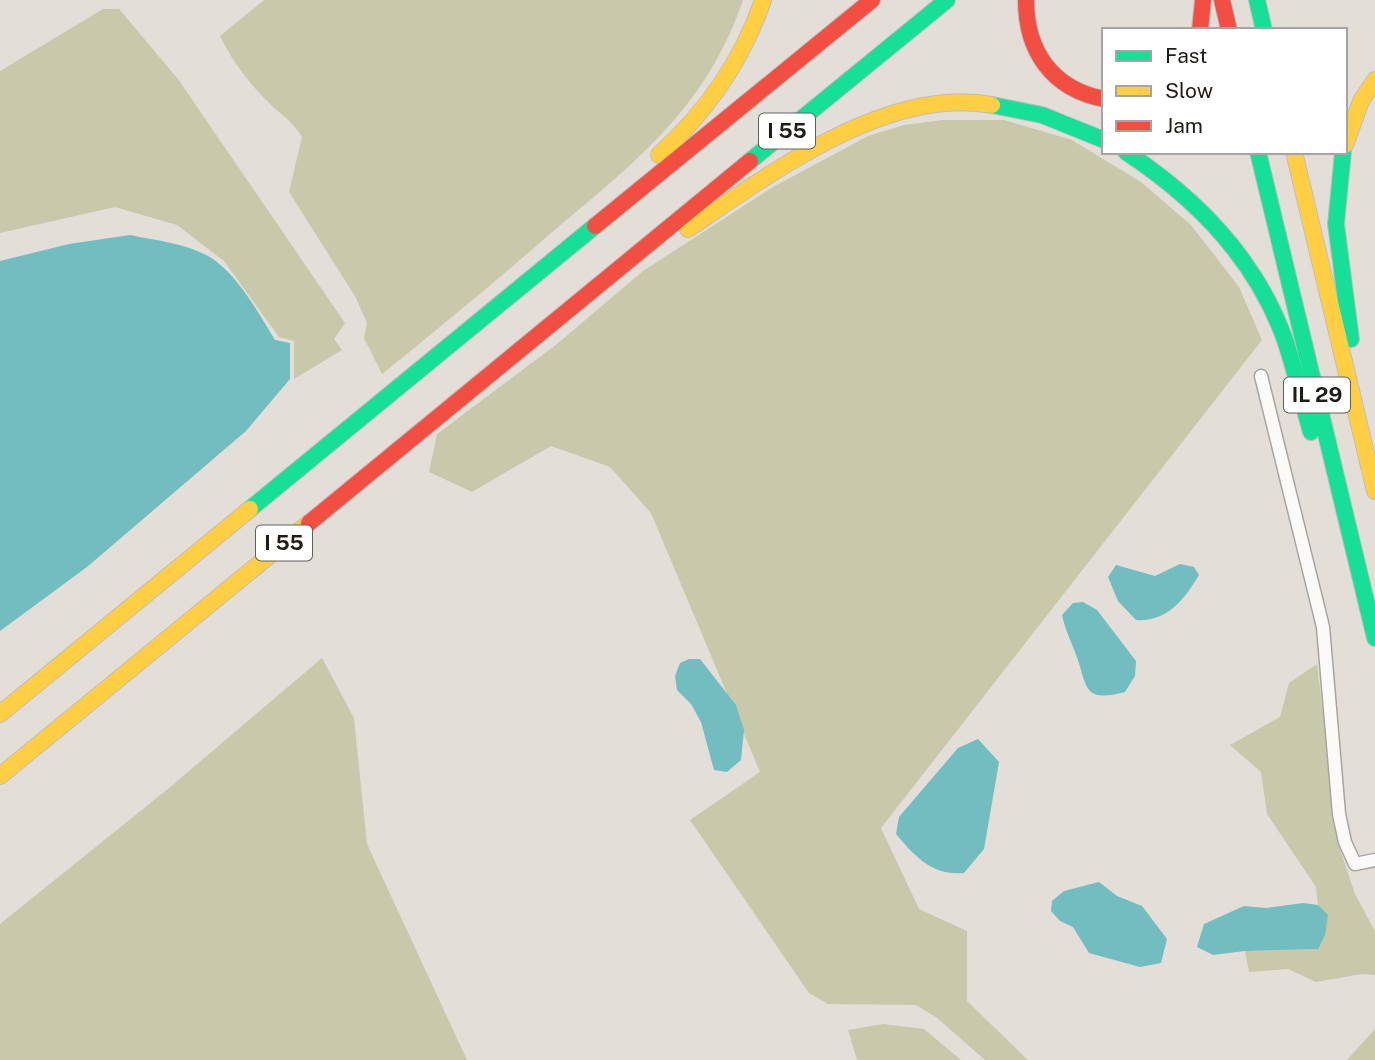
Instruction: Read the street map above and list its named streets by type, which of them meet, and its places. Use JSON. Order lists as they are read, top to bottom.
{
  "streets": {
    "highway": ["I 55", "IL 29"]
  },
  "legend": ["Fast", "Slow", "Jam"]
}
